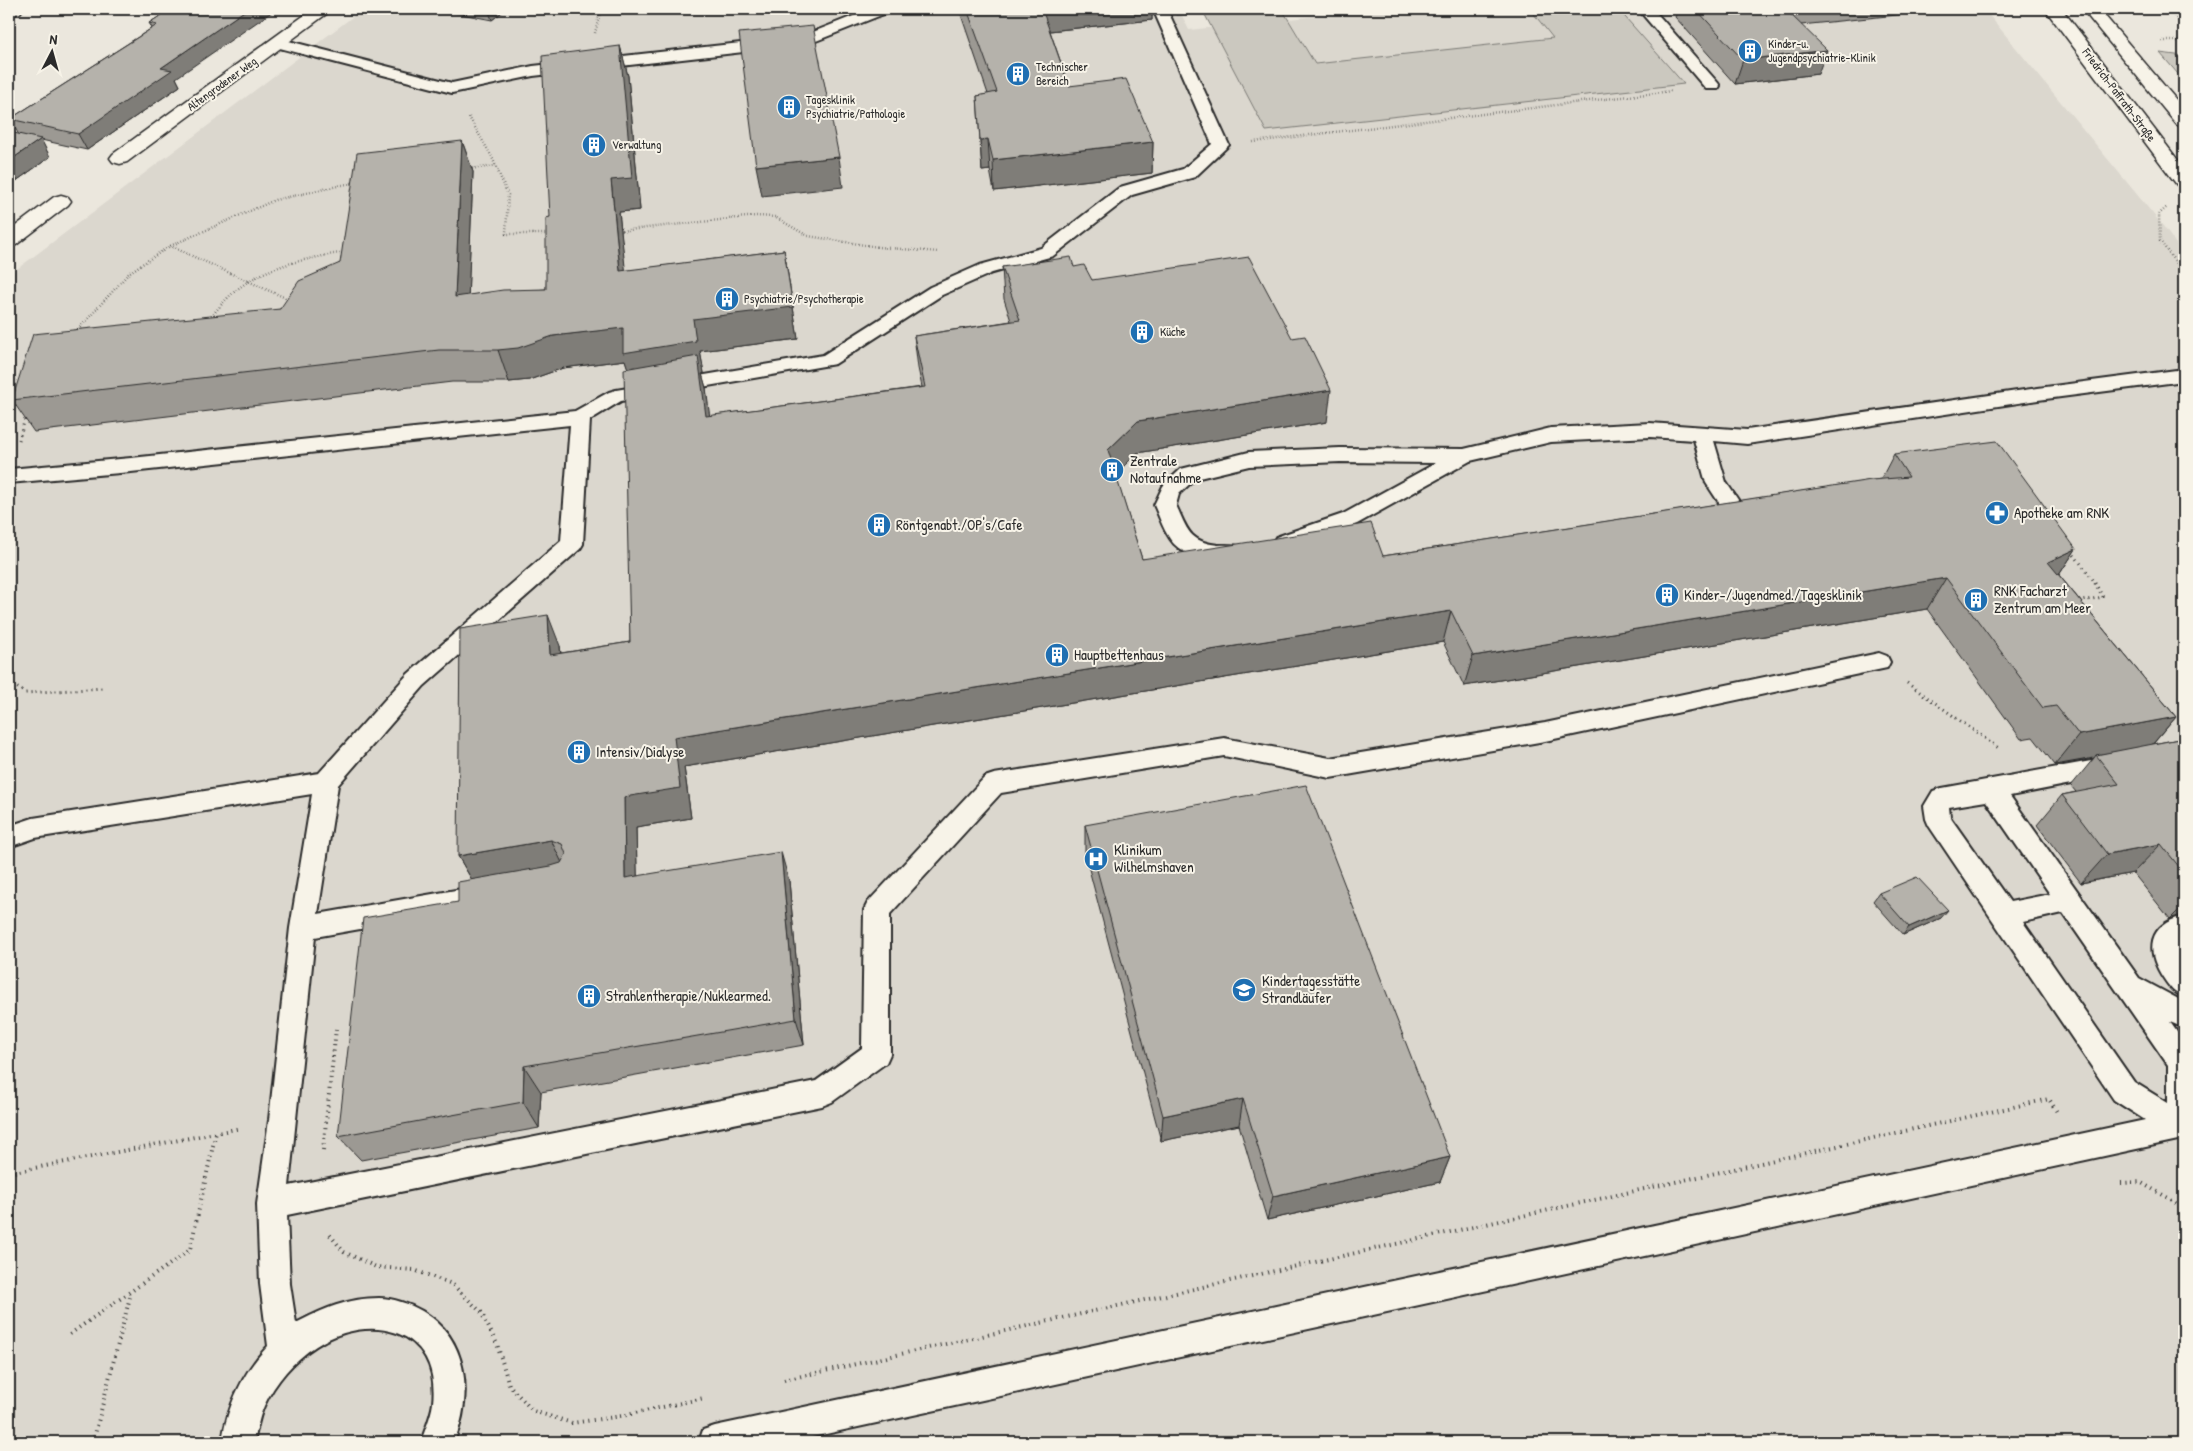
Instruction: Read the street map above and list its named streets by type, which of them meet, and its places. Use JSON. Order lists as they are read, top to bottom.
{
  "streets": {
    "main road": ["Altengrodener Weg", "Friedrich-Paffrath-Straße"]
  },
  "places": {
    "building": [
      "Kinder-u. Jugendpsychiatrie-Klinik",
      "Technischer Bereich",
      "Tagesklinik Psychiatrie/Pathologie",
      "Verwaltung",
      "Psychiatrie/Psychotherapie",
      "Küche",
      "Zentrale Notaufnahme",
      "Röntgenabt./OP's/Cafe",
      "Kinder-/Jugendmed./Tagesklinik",
      "RNK Facharzt Zentrum am Meer",
      "Hauptbettenhaus",
      "Intensiv/Dialyse",
      "Strahlentherapie/Nuklearmed."
    ],
    "pharmacy": ["Apotheke am RNK"],
    "hospital": ["Klinikum Wilhelmshaven"],
    "school or university": ["Kindertagesstätte Strandläufer"]
  },
  "north": "top"
}
